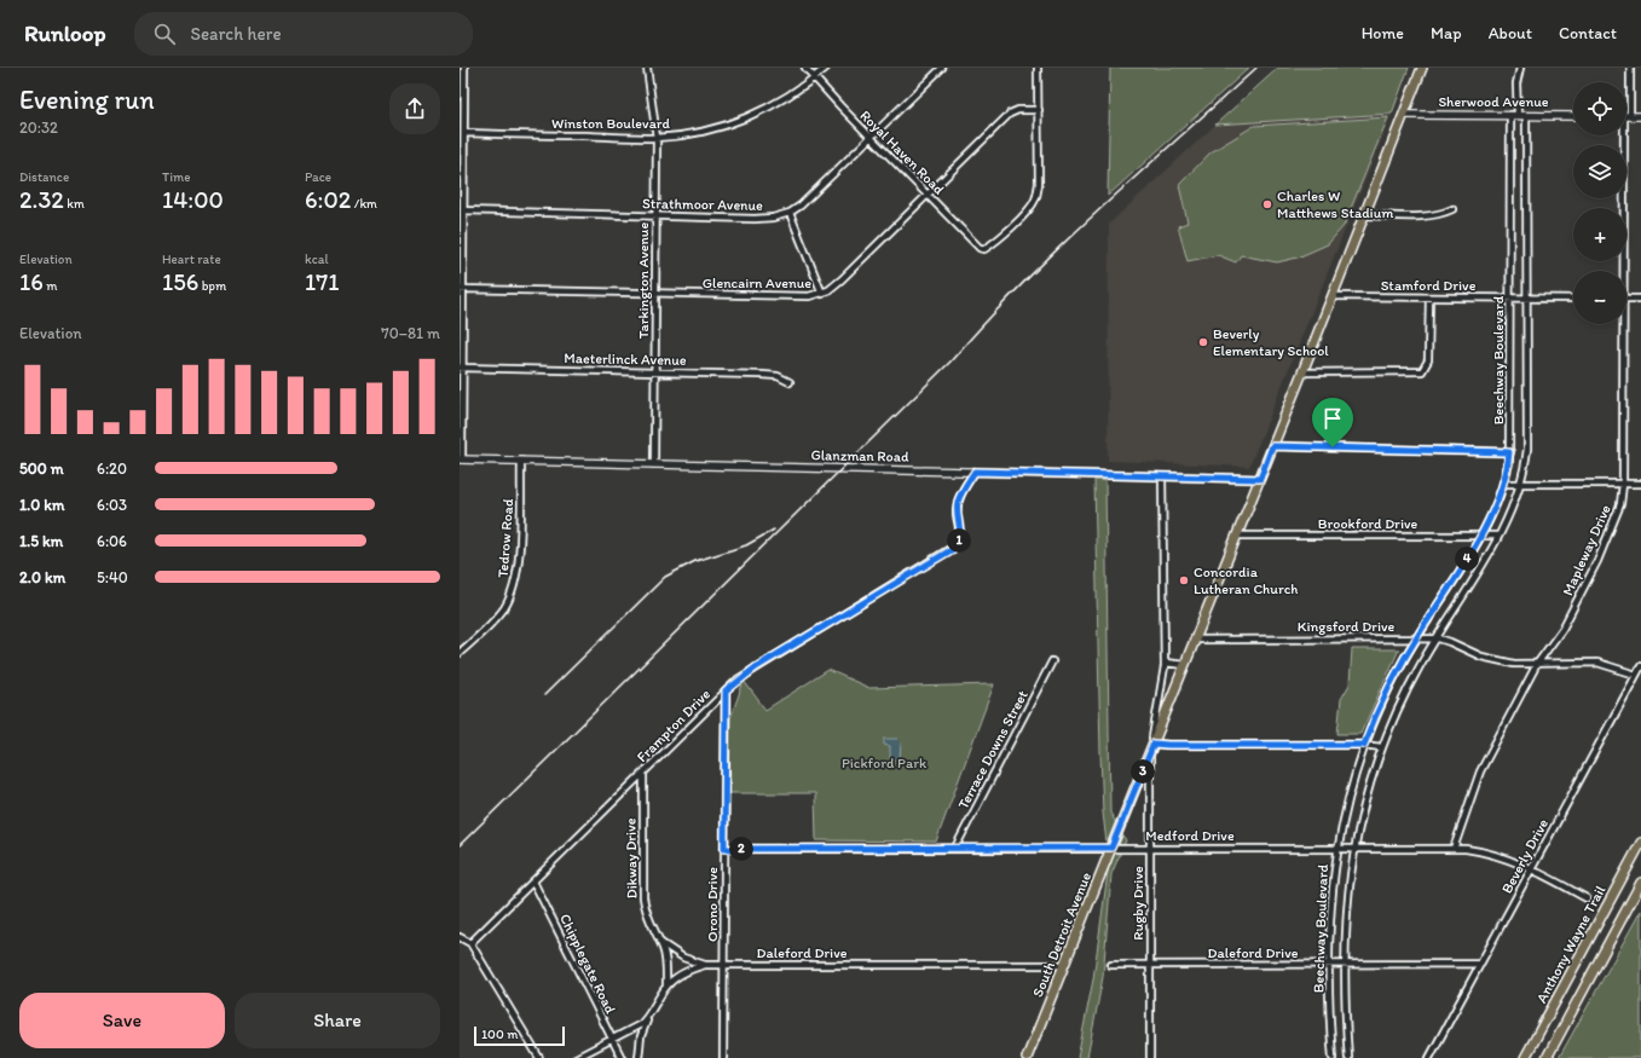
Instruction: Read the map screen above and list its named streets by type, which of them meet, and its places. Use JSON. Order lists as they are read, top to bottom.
{
  "streets": {
    "main road": ["South Detroit Avenue", "Anthony Wayne Trail"],
    "street": [
      "Sherwood Avenue",
      "Winston Boulevard",
      "Royal Haven Road",
      "Strathmoor Avenue",
      "Tarkington Avenue",
      "Glencairn Avenue",
      "Stamford Drive",
      "Maeterlinck Avenue",
      "Beechway Boulevard",
      "Glanzman Road",
      "Brookford Drive",
      "Tedrow Road",
      "Mapleway Drive",
      "Kingsford Drive",
      "Frampton Drive",
      "Terrace Downs Street",
      "Medford Drive",
      "Beverly Drive",
      "Dikway Drive",
      "Rugby Drive",
      "Orono Drive",
      "Daleford Drive",
      "Chipplegate Road"
    ]
  },
  "crossings": [
    ["Sherwood Avenue", "Beechway Boulevard"],
    ["Sherwood Avenue", "South Detroit Avenue"],
    ["Winston Boulevard", "Royal Haven Road"],
    ["Winston Boulevard", "Tarkington Avenue"],
    ["Royal Haven Road", "Strathmoor Avenue"],
    ["Royal Haven Road", "Glencairn Avenue"],
    ["Strathmoor Avenue", "Tarkington Avenue"],
    ["Tarkington Avenue", "Glencairn Avenue"],
    ["Tarkington Avenue", "Maeterlinck Avenue"],
    ["Tarkington Avenue", "Glanzman Road"],
    ["Stamford Drive", "Beechway Boulevard"],
    ["Stamford Drive", "South Detroit Avenue"],
    ["Beechway Boulevard", "Brookford Drive"],
    ["Beechway Boulevard", "Kingsford Drive"],
    ["Beechway Boulevard", "Medford Drive"],
    ["Beechway Boulevard", "Daleford Drive"],
    ["Glanzman Road", "Tedrow Road"],
    ["Glanzman Road", "Frampton Drive"],
    ["Glanzman Road", "Rugby Drive"],
    ["Glanzman Road", "South Detroit Avenue"],
    ["Brookford Drive", "South Detroit Avenue"],
    ["Mapleway Drive", "Kingsford Drive"],
    ["Mapleway Drive", "Medford Drive"],
    ["Kingsford Drive", "Beverly Drive"],
    ["Kingsford Drive", "South Detroit Avenue"],
    ["Frampton Drive", "Dikway Drive"],
    ["Frampton Drive", "Orono Drive"],
    ["Frampton Drive", "Chipplegate Road"],
    ["Terrace Downs Street", "Medford Drive"],
    ["Medford Drive", "Beverly Drive"],
    ["Medford Drive", "Rugby Drive"],
    ["Medford Drive", "Orono Drive"],
    ["Medford Drive", "South Detroit Avenue"],
    ["Beverly Drive", "Daleford Drive"],
    ["Dikway Drive", "Daleford Drive"],
    ["Rugby Drive", "South Detroit Avenue"],
    ["Rugby Drive", "Daleford Drive"],
    ["Orono Drive", "Daleford Drive"],
    ["South Detroit Avenue", "Daleford Drive"],
    ["Daleford Drive", "Chipplegate Road"]
  ],
  "parks": ["Pickford Park"],
  "places": ["Charles W Matthews Stadium", "Beverly Elementary School", "Concordia Lutheran Church"],
  "scale_bar": "100 m",
  "page": {
    "header": "Runloop",
    "search": "Search here",
    "nav": [
      "Home",
      "Map",
      "About",
      "Contact"
    ],
    "heading": ["Evening run", "20:32"],
    "map_buttons": ["+", "−"],
    "stats": [
      ["Distance", "2.32 km"],
      ["Time", "14:00"],
      ["Pace", "6:02 /km"],
      ["Elevation", "16 m"],
      ["Heart rate", "156 bpm"],
      ["kcal", "171"]
    ],
    "chart": ["Elevation", "70–81 m"],
    "list": [
      {
        "name": "500 m",
        "note": "6:20"
      },
      {
        "name": "1.0 km",
        "note": "6:03"
      },
      {
        "name": "1.5 km",
        "note": "6:06"
      },
      {
        "name": "2.0 km",
        "note": "5:40"
      }
    ],
    "pins": [
      "1",
      "4",
      "3",
      "2"
    ],
    "buttons": ["Save", "Share"],
    "scale": "100 m"
  }
}
